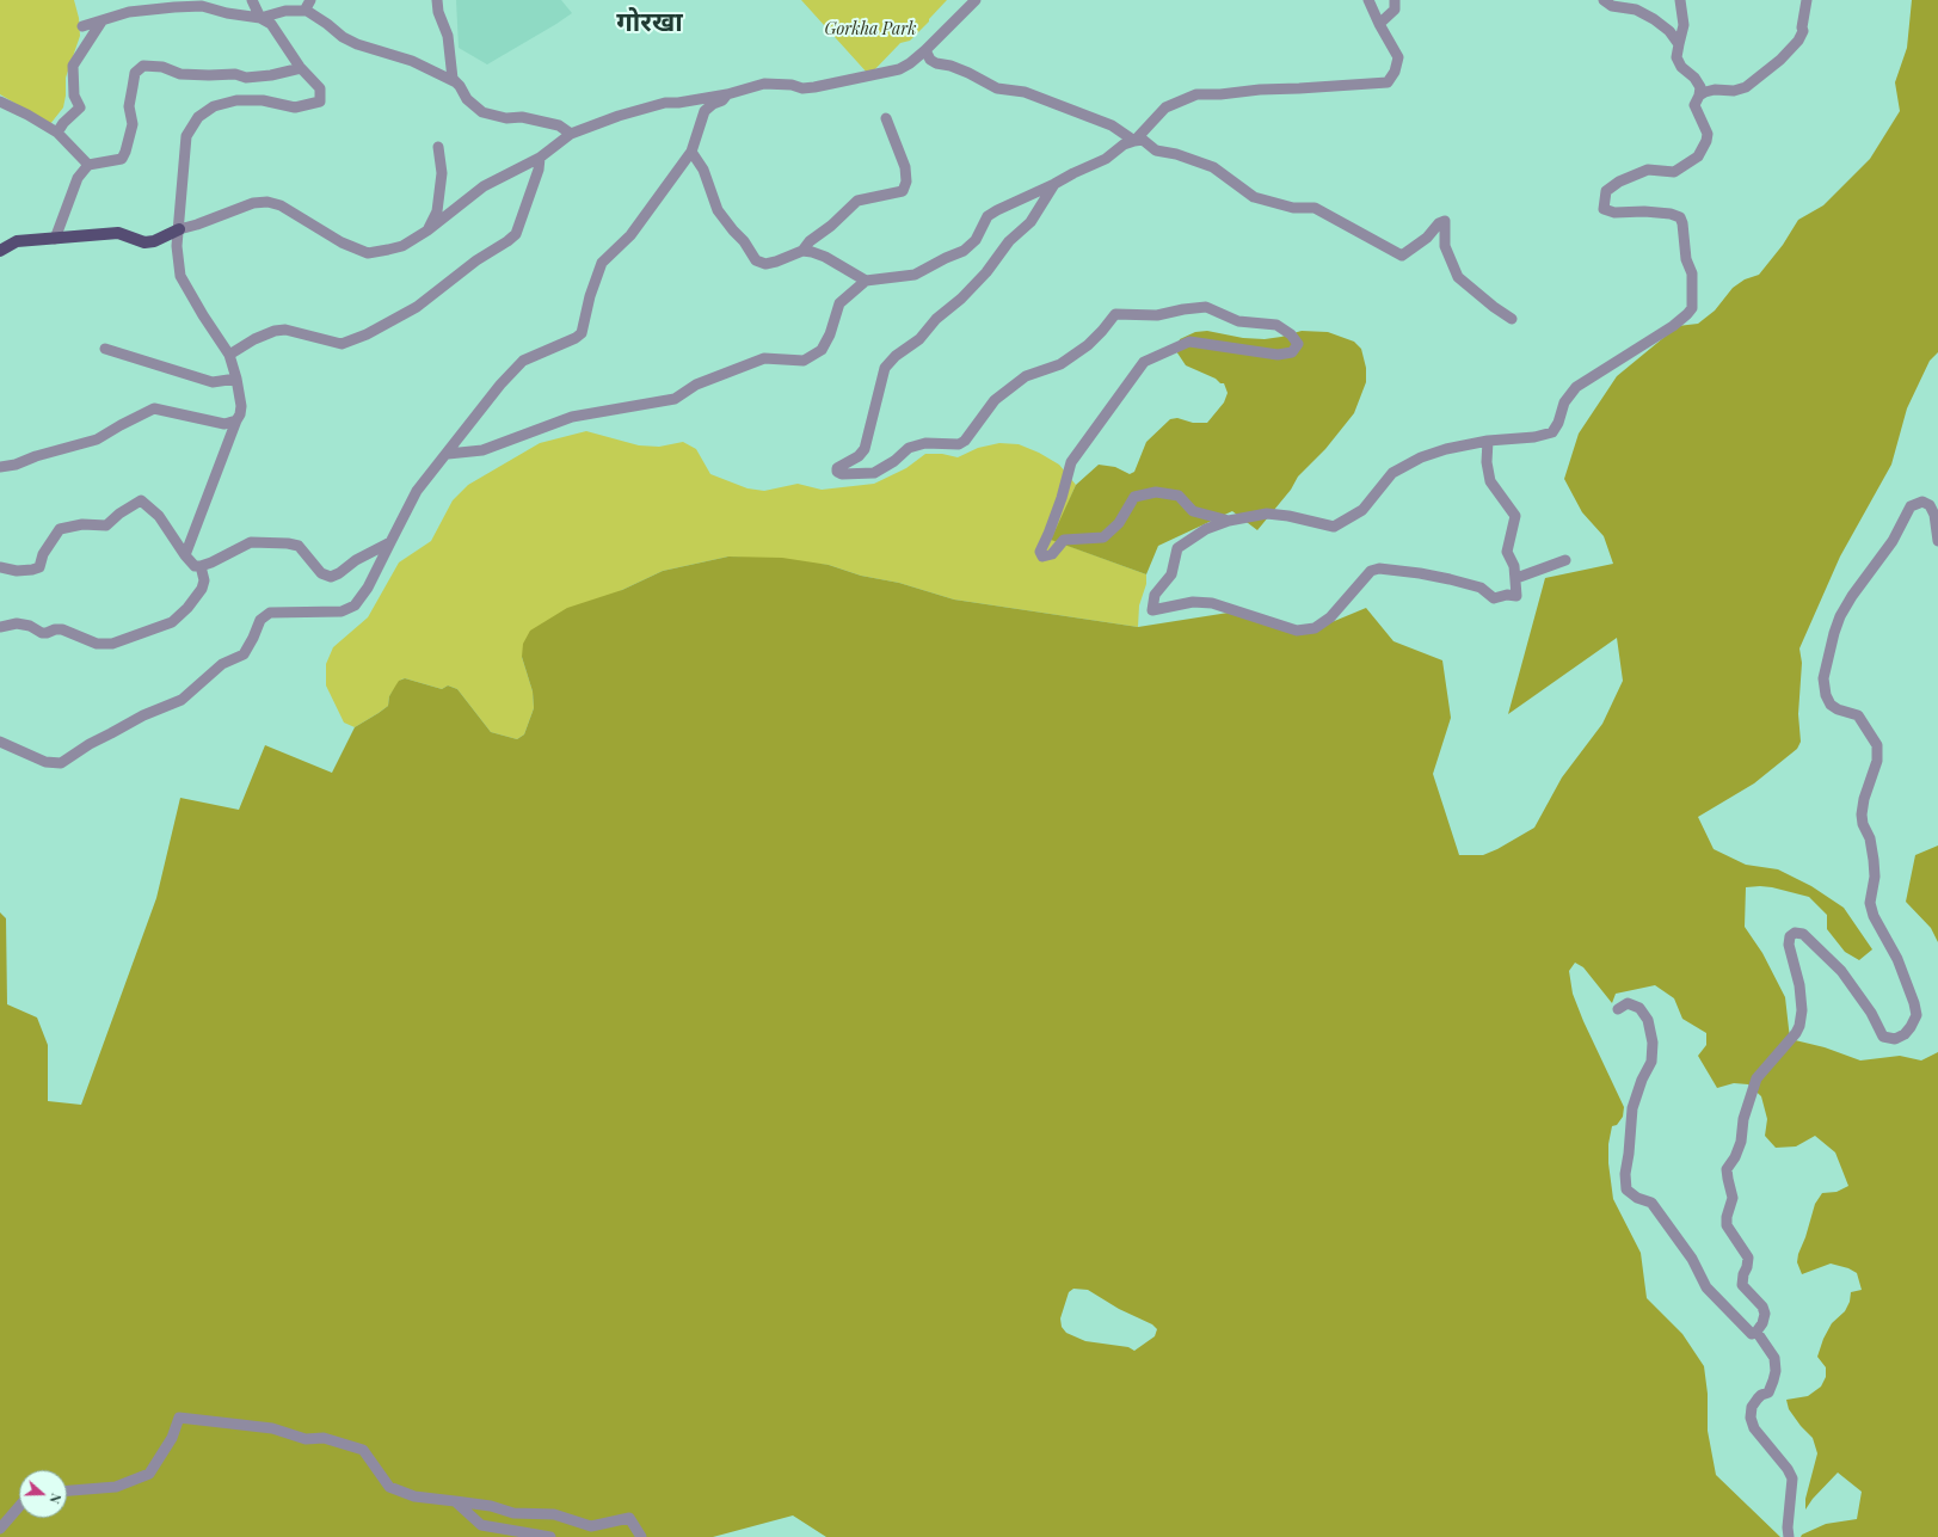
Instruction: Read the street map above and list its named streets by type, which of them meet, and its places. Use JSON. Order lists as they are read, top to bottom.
{
  "districts": ["गोरखा"],
  "parks": ["Gorkha Park"],
  "north": "right"
}
